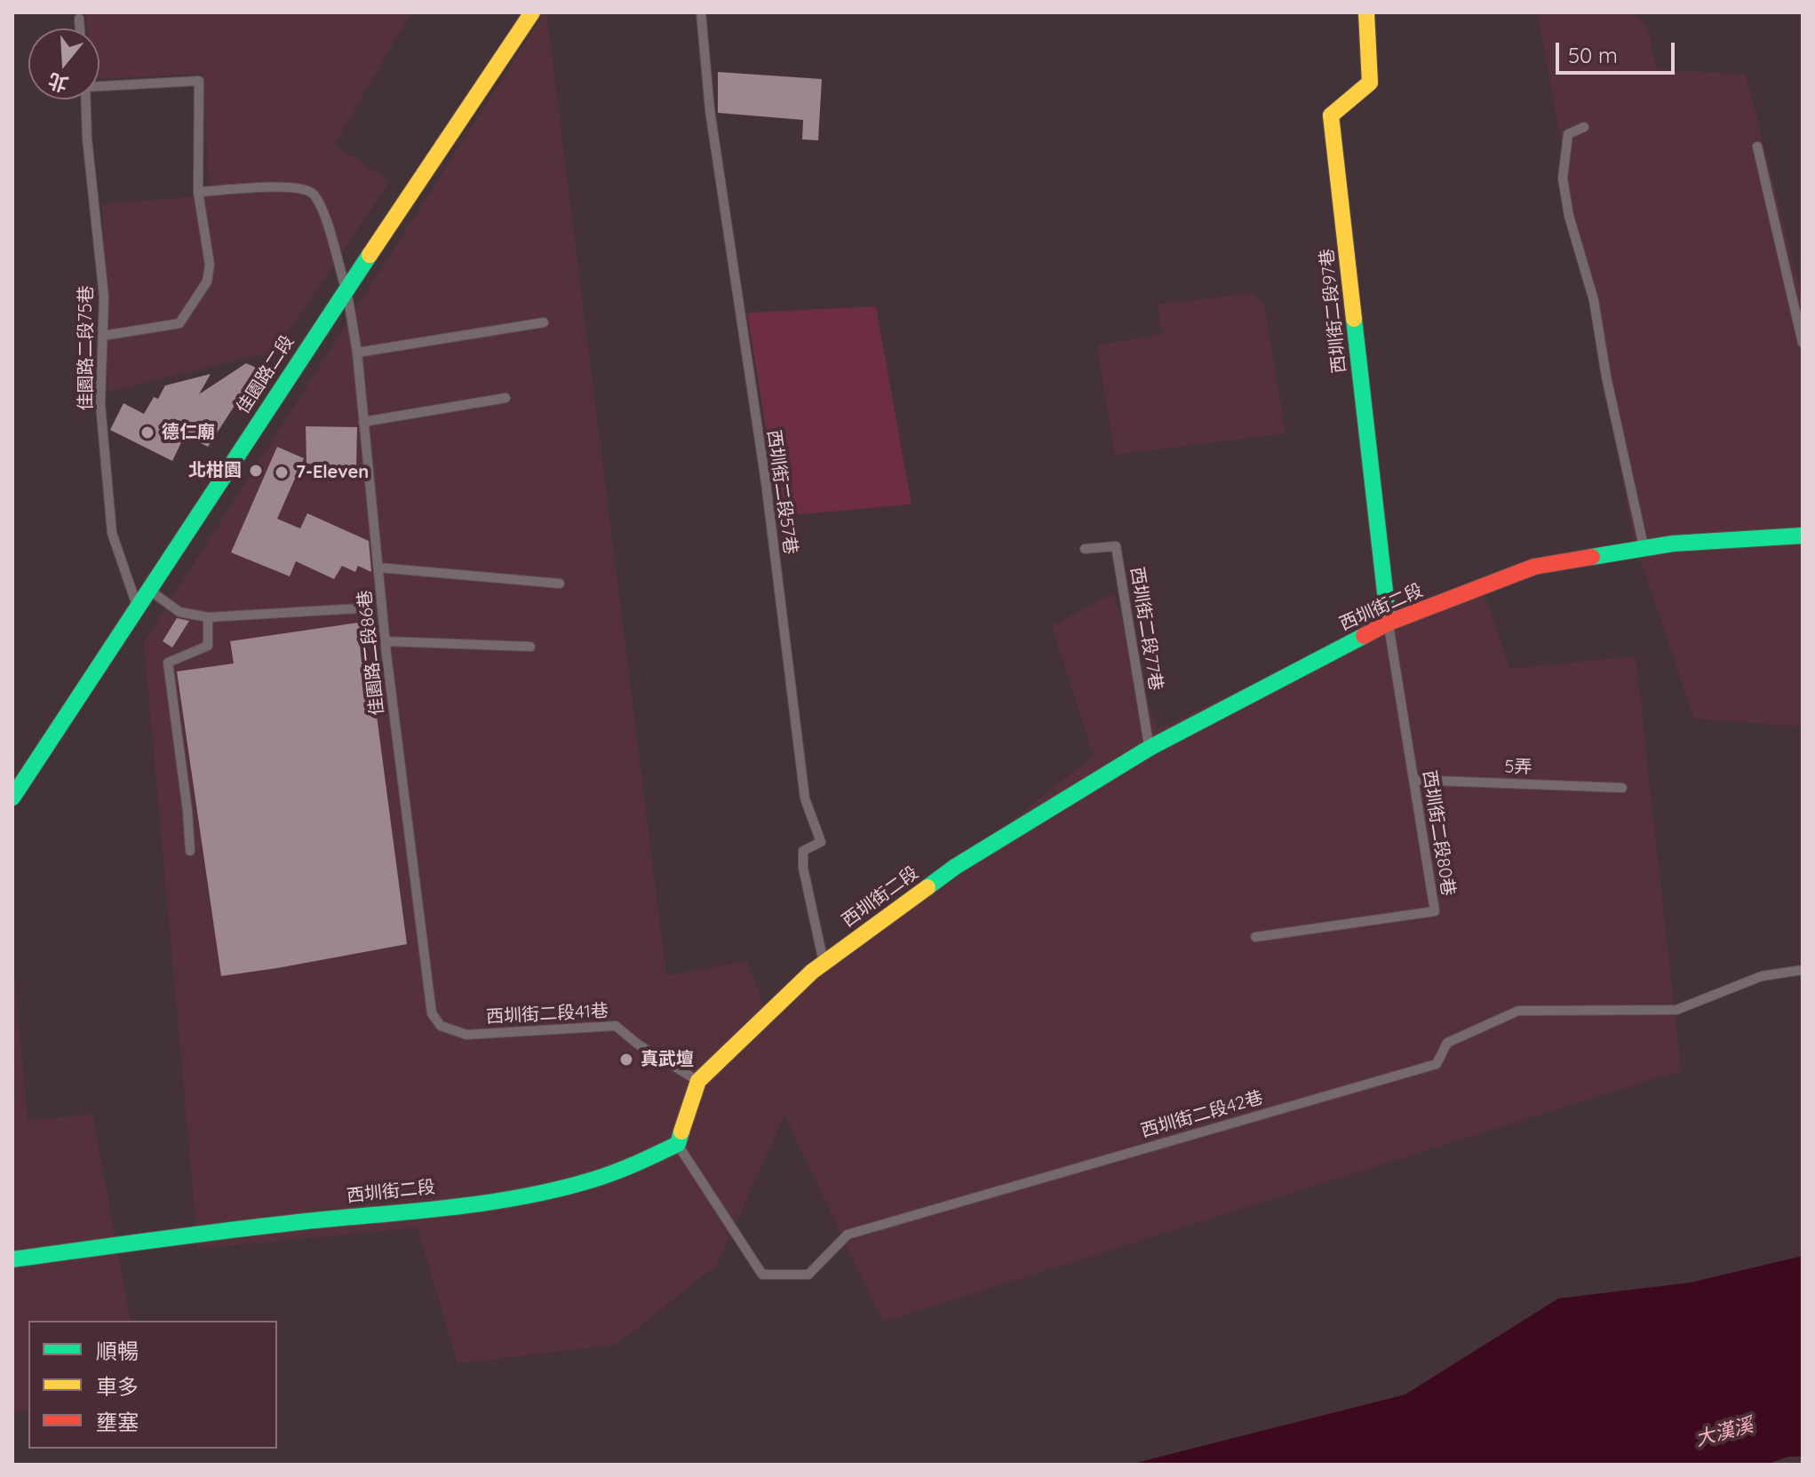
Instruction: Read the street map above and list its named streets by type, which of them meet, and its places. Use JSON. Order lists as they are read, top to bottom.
{
  "streets": {
    "street": ["西圳街二段97巷", "佳園路二段", "西圳街二段"],
    "lane": [
      "佳園路二段75巷",
      "西圳街二段57巷",
      "西圳街二段77巷",
      "佳園路二段86巷",
      "5弄",
      "西圳街二段80巷",
      "西圳街二段41巷",
      "西圳街二段42巷"
    ]
  },
  "crossings": [
    ["西圳街二段97巷", "西圳街二段"],
    ["西圳街二段97巷", "西圳街二段80巷"],
    ["佳園路二段75巷", "佳園路二段"],
    ["佳園路二段", "佳園路二段86巷"],
    ["西圳街二段57巷", "西圳街二段"],
    ["西圳街二段", "西圳街二段77巷"],
    ["西圳街二段", "西圳街二段80巷"],
    ["西圳街二段", "西圳街二段41巷"],
    ["西圳街二段", "西圳街二段42巷"],
    ["佳園路二段86巷", "西圳街二段41巷"],
    ["5弄", "西圳街二段80巷"]
  ],
  "water": ["大漢溪"],
  "places": [
    "德仁廟",
    "北柑園",
    "7-Eleven",
    "真武壇"
  ],
  "legend": ["順暢", "車多", "壅塞"],
  "scale_bar": "50 m",
  "north": "bottom"
}
